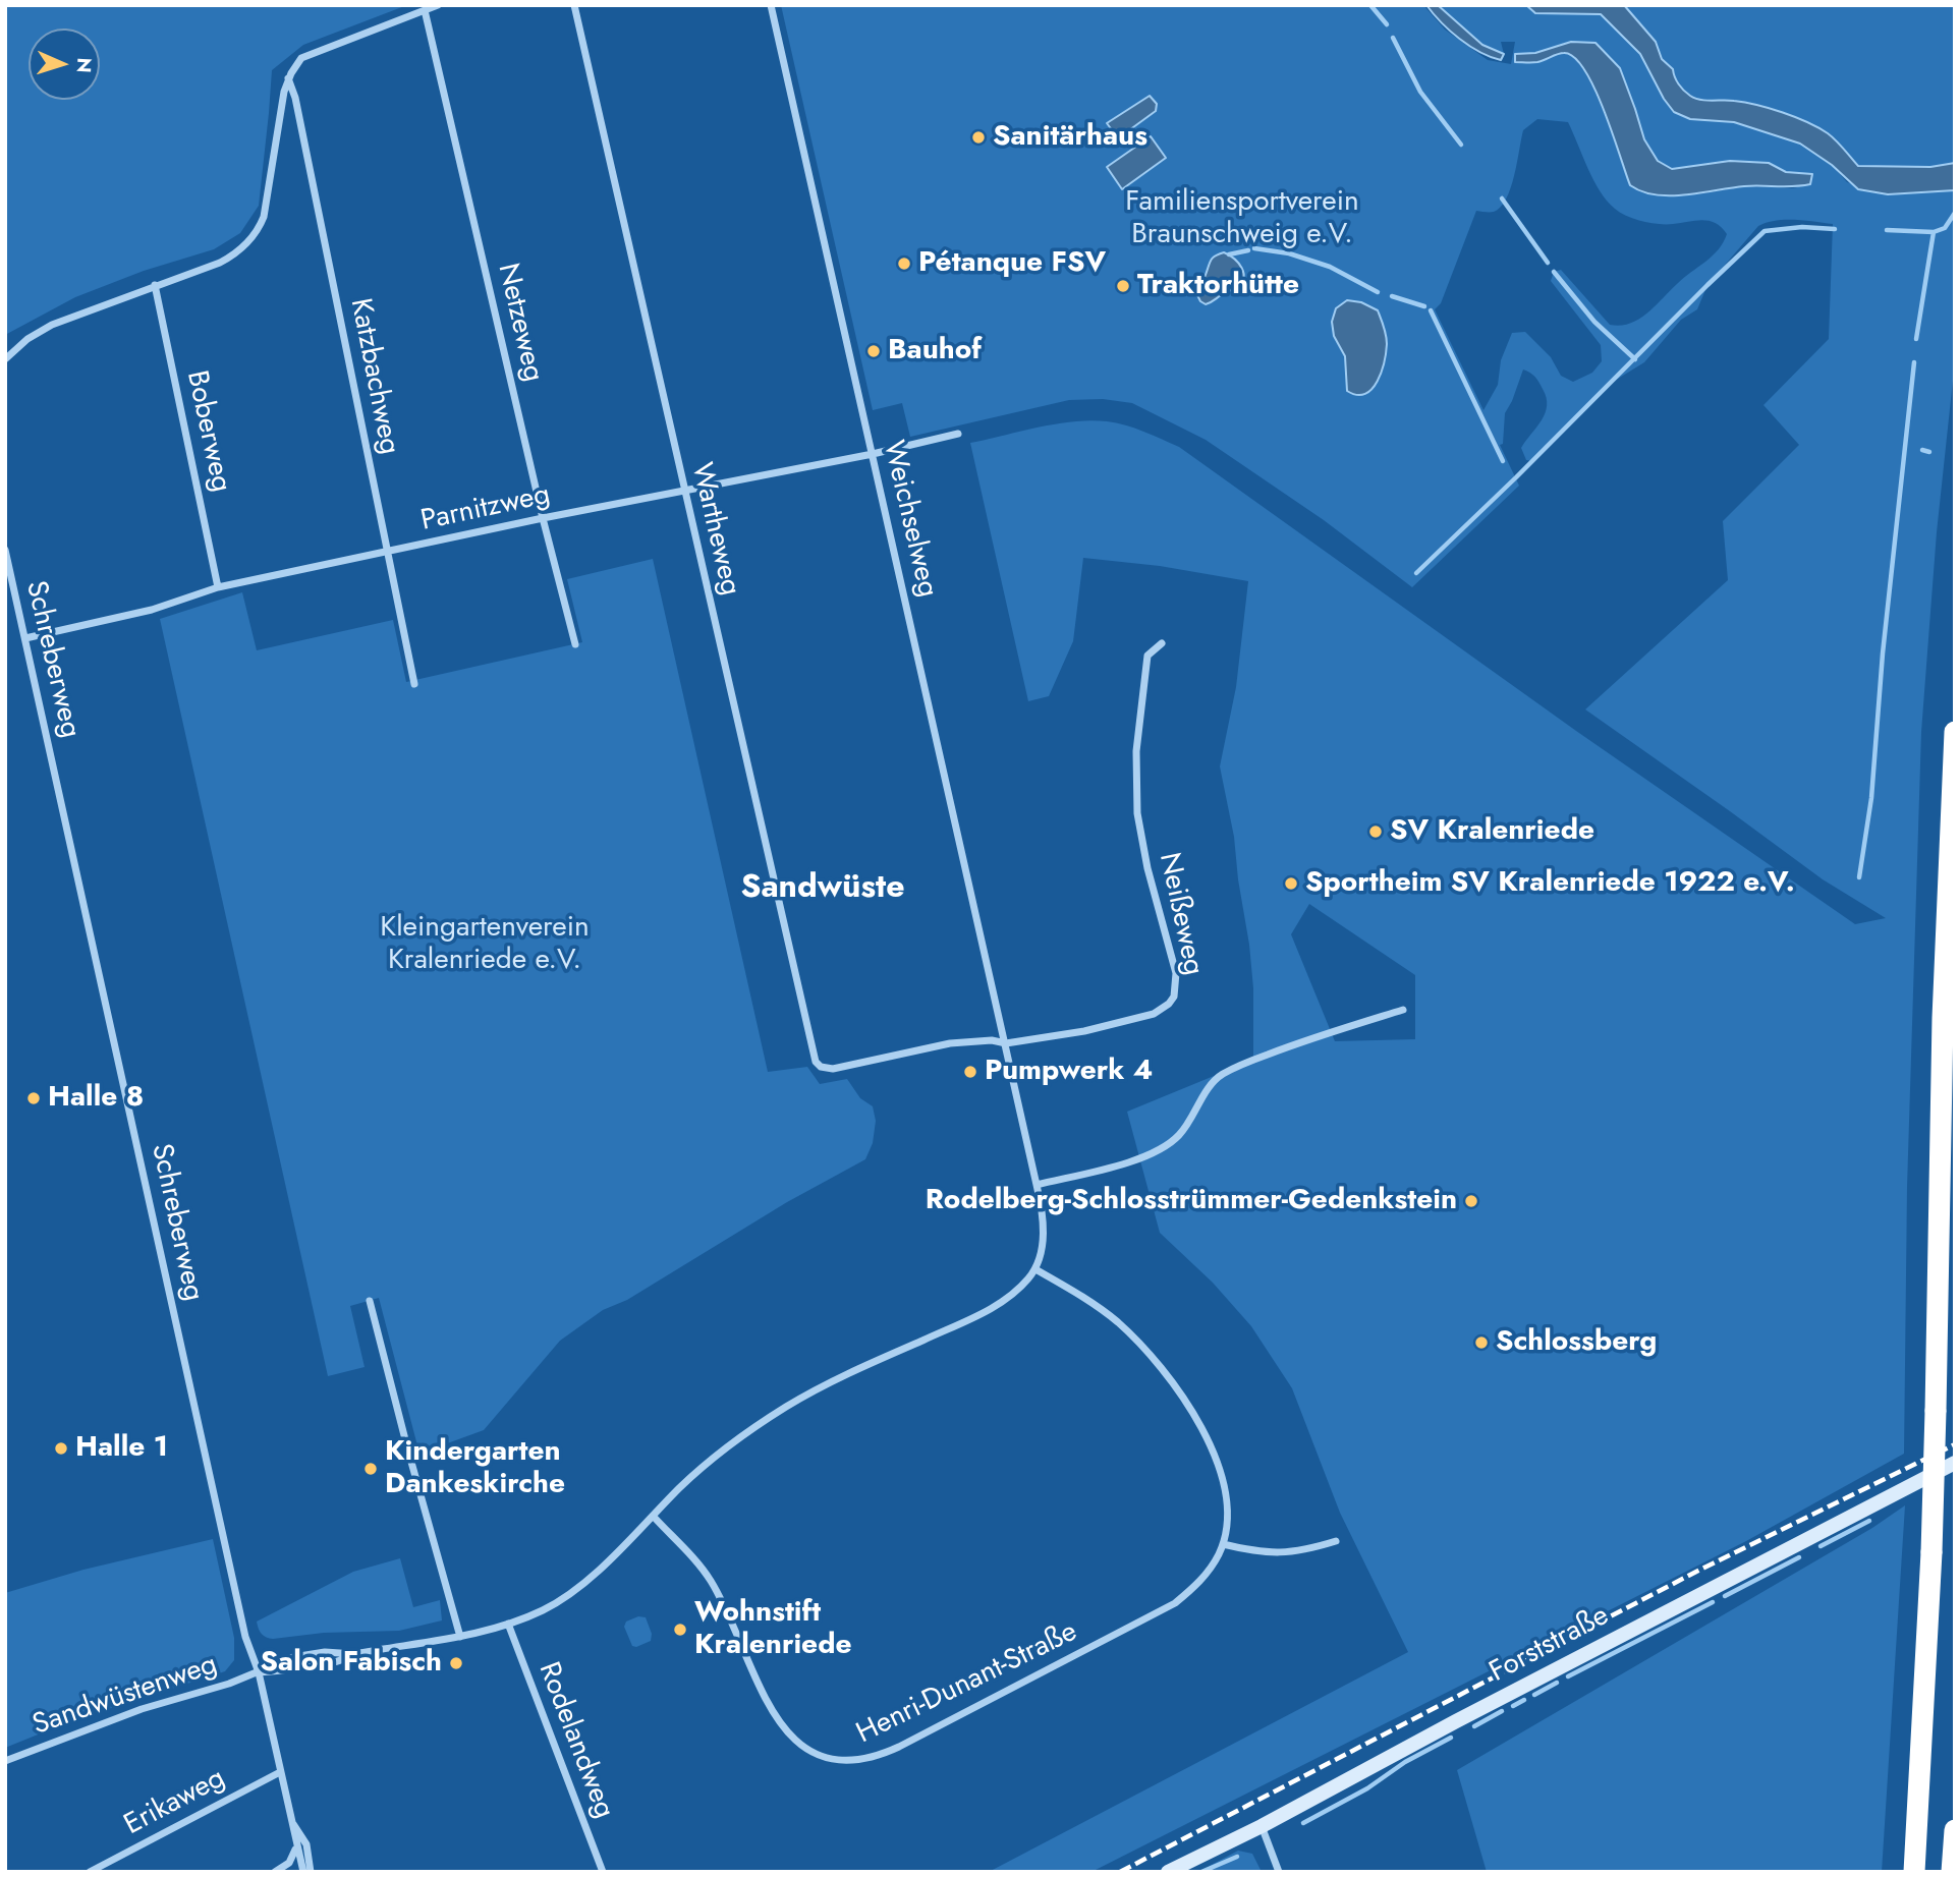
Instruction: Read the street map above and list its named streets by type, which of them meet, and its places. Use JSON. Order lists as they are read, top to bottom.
{
  "streets": {
    "main road": ["Forststraße"],
    "street": [
      "Netzeweg",
      "Katzbachweg",
      "Boberweg",
      "Parnitzweg",
      "Weichselweg",
      "Wartheweg",
      "Schreberweg",
      "Neißeweg",
      "Henri-Dunant-Straße",
      "Sandwüstenweg",
      "Rodelandweg",
      "Erikaweg"
    ]
  },
  "crossings": [
    ["Netzeweg", "Parnitzweg"],
    ["Katzbachweg", "Parnitzweg"],
    ["Boberweg", "Parnitzweg"],
    ["Parnitzweg", "Weichselweg"],
    ["Parnitzweg", "Wartheweg"],
    ["Parnitzweg", "Schreberweg"],
    ["Weichselweg", "Neißeweg"],
    ["Weichselweg", "Henri-Dunant-Straße"],
    ["Wartheweg", "Neißeweg"],
    ["Schreberweg", "Sandwüstenweg"],
    ["Schreberweg", "Erikaweg"]
  ],
  "districts": ["Sandwüste"],
  "parks": ["Familiensportverein Braunschweig e.V.", "Kleingartenverein Kralenriede e.V."],
  "places": [
    "Sanitärhaus",
    "Pétanque FSV",
    "Traktorhütte",
    "Bauhof",
    "SV Kralenriede",
    "Sportheim SV Kralenriede 1922 e.V.",
    "Pumpwerk 4",
    "Halle 8",
    "Rodelberg-Schlosstrümmer-Gedenkstein",
    "Schlossberg",
    "Halle 1",
    "Kindergarten Dankeskirche",
    "Wohnstift Kralenriede",
    "Salon Fabisch"
  ],
  "north": "right"
}
